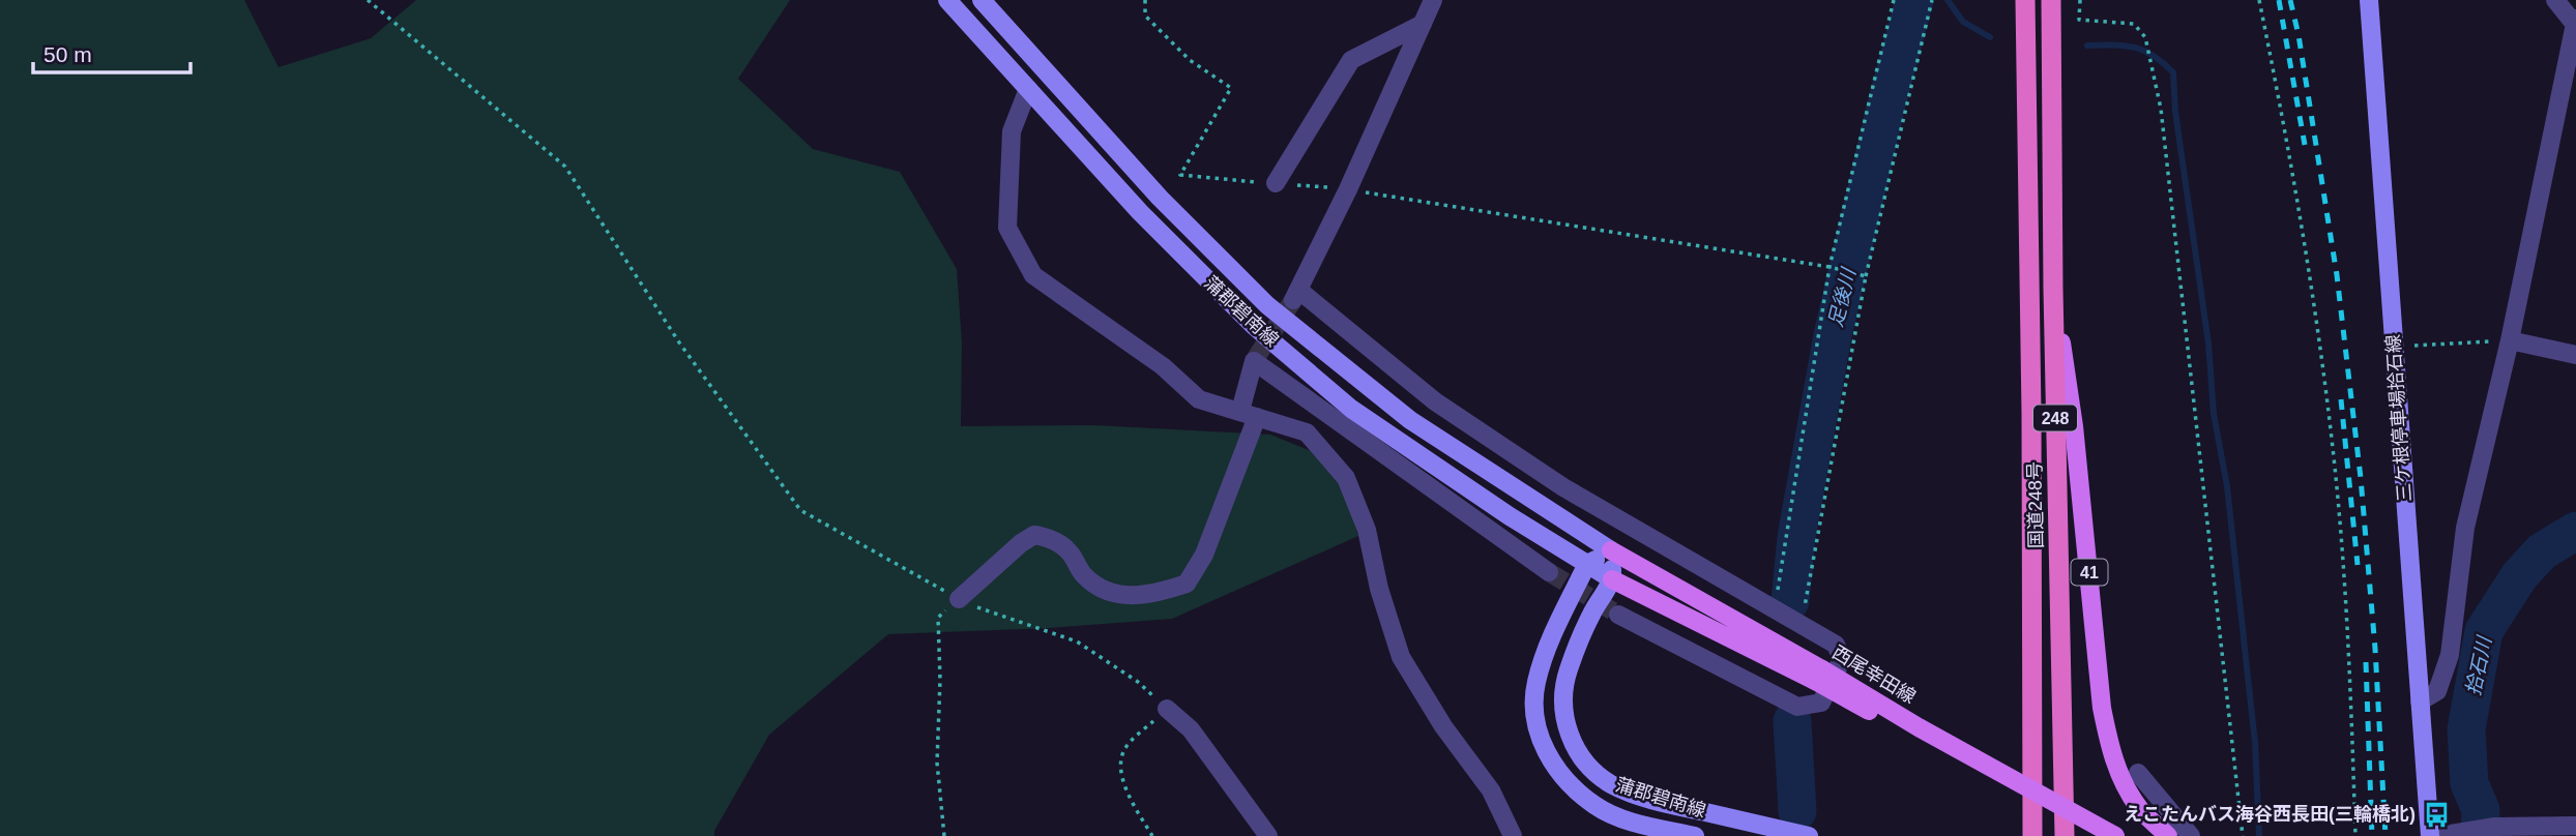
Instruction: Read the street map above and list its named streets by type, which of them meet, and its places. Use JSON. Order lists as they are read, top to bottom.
{
  "streets": {
    "highway": ["248", "国道248号"],
    "main road": [
      "蒲郡碧南線",
      "三ケ根停車場拾石線",
      "41",
      "西尾幸田線"
    ]
  },
  "crossings": [
    ["蒲郡碧南線", "西尾幸田線"],
    ["国道248号", "41"]
  ],
  "water": ["足後川", "拾石川"],
  "places": {
    "bus stop": ["えこたんバス海谷西長田(三輪橋北)"]
  },
  "scale_bar": "50 m"
}
